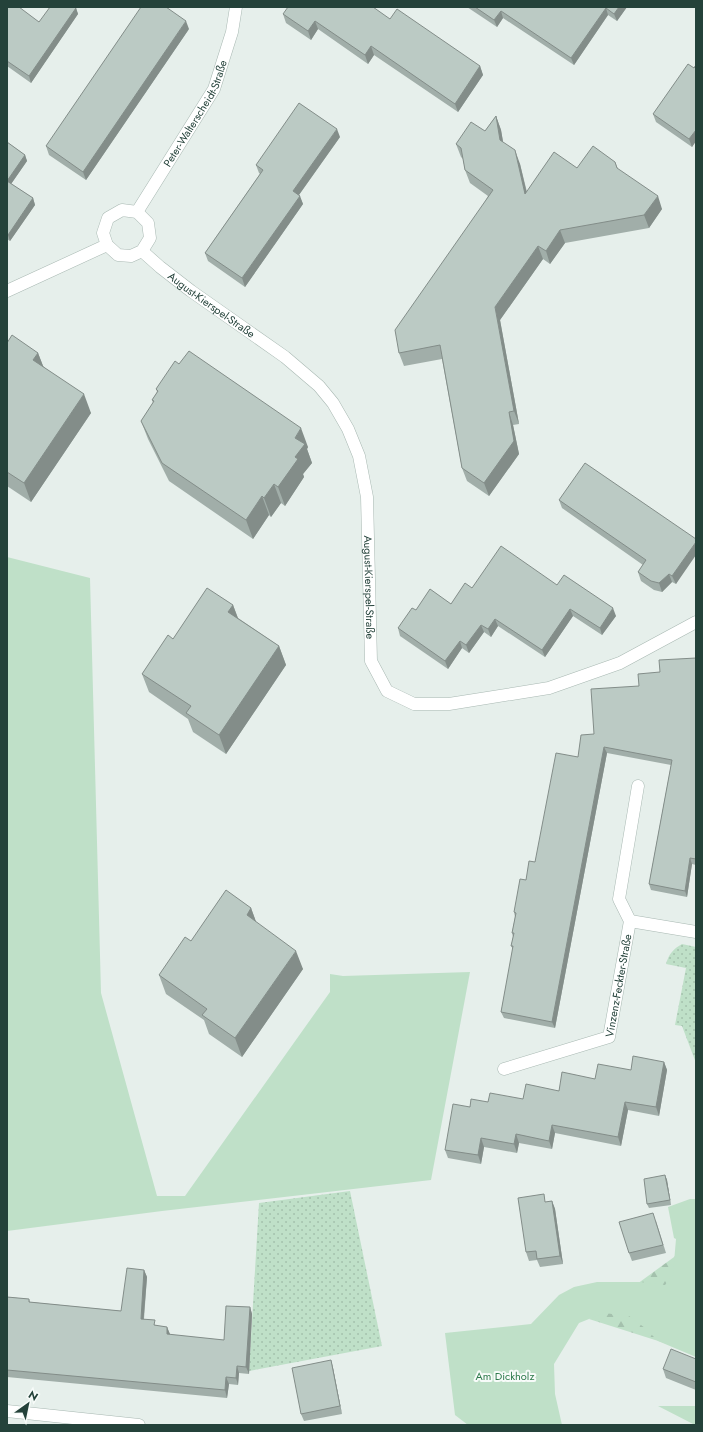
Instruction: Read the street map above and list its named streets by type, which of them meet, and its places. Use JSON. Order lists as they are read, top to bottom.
{
  "streets": {
    "street": ["Peter-Walterscheidt-Straße", "August-Kierspel-Straße", "Vinzenz-Feckter-Straße"]
  },
  "crossings": [
    ["Peter-Walterscheidt-Straße", "August-Kierspel-Straße"]
  ],
  "parks": ["Am Dickholz"],
  "north": "top right"
}
